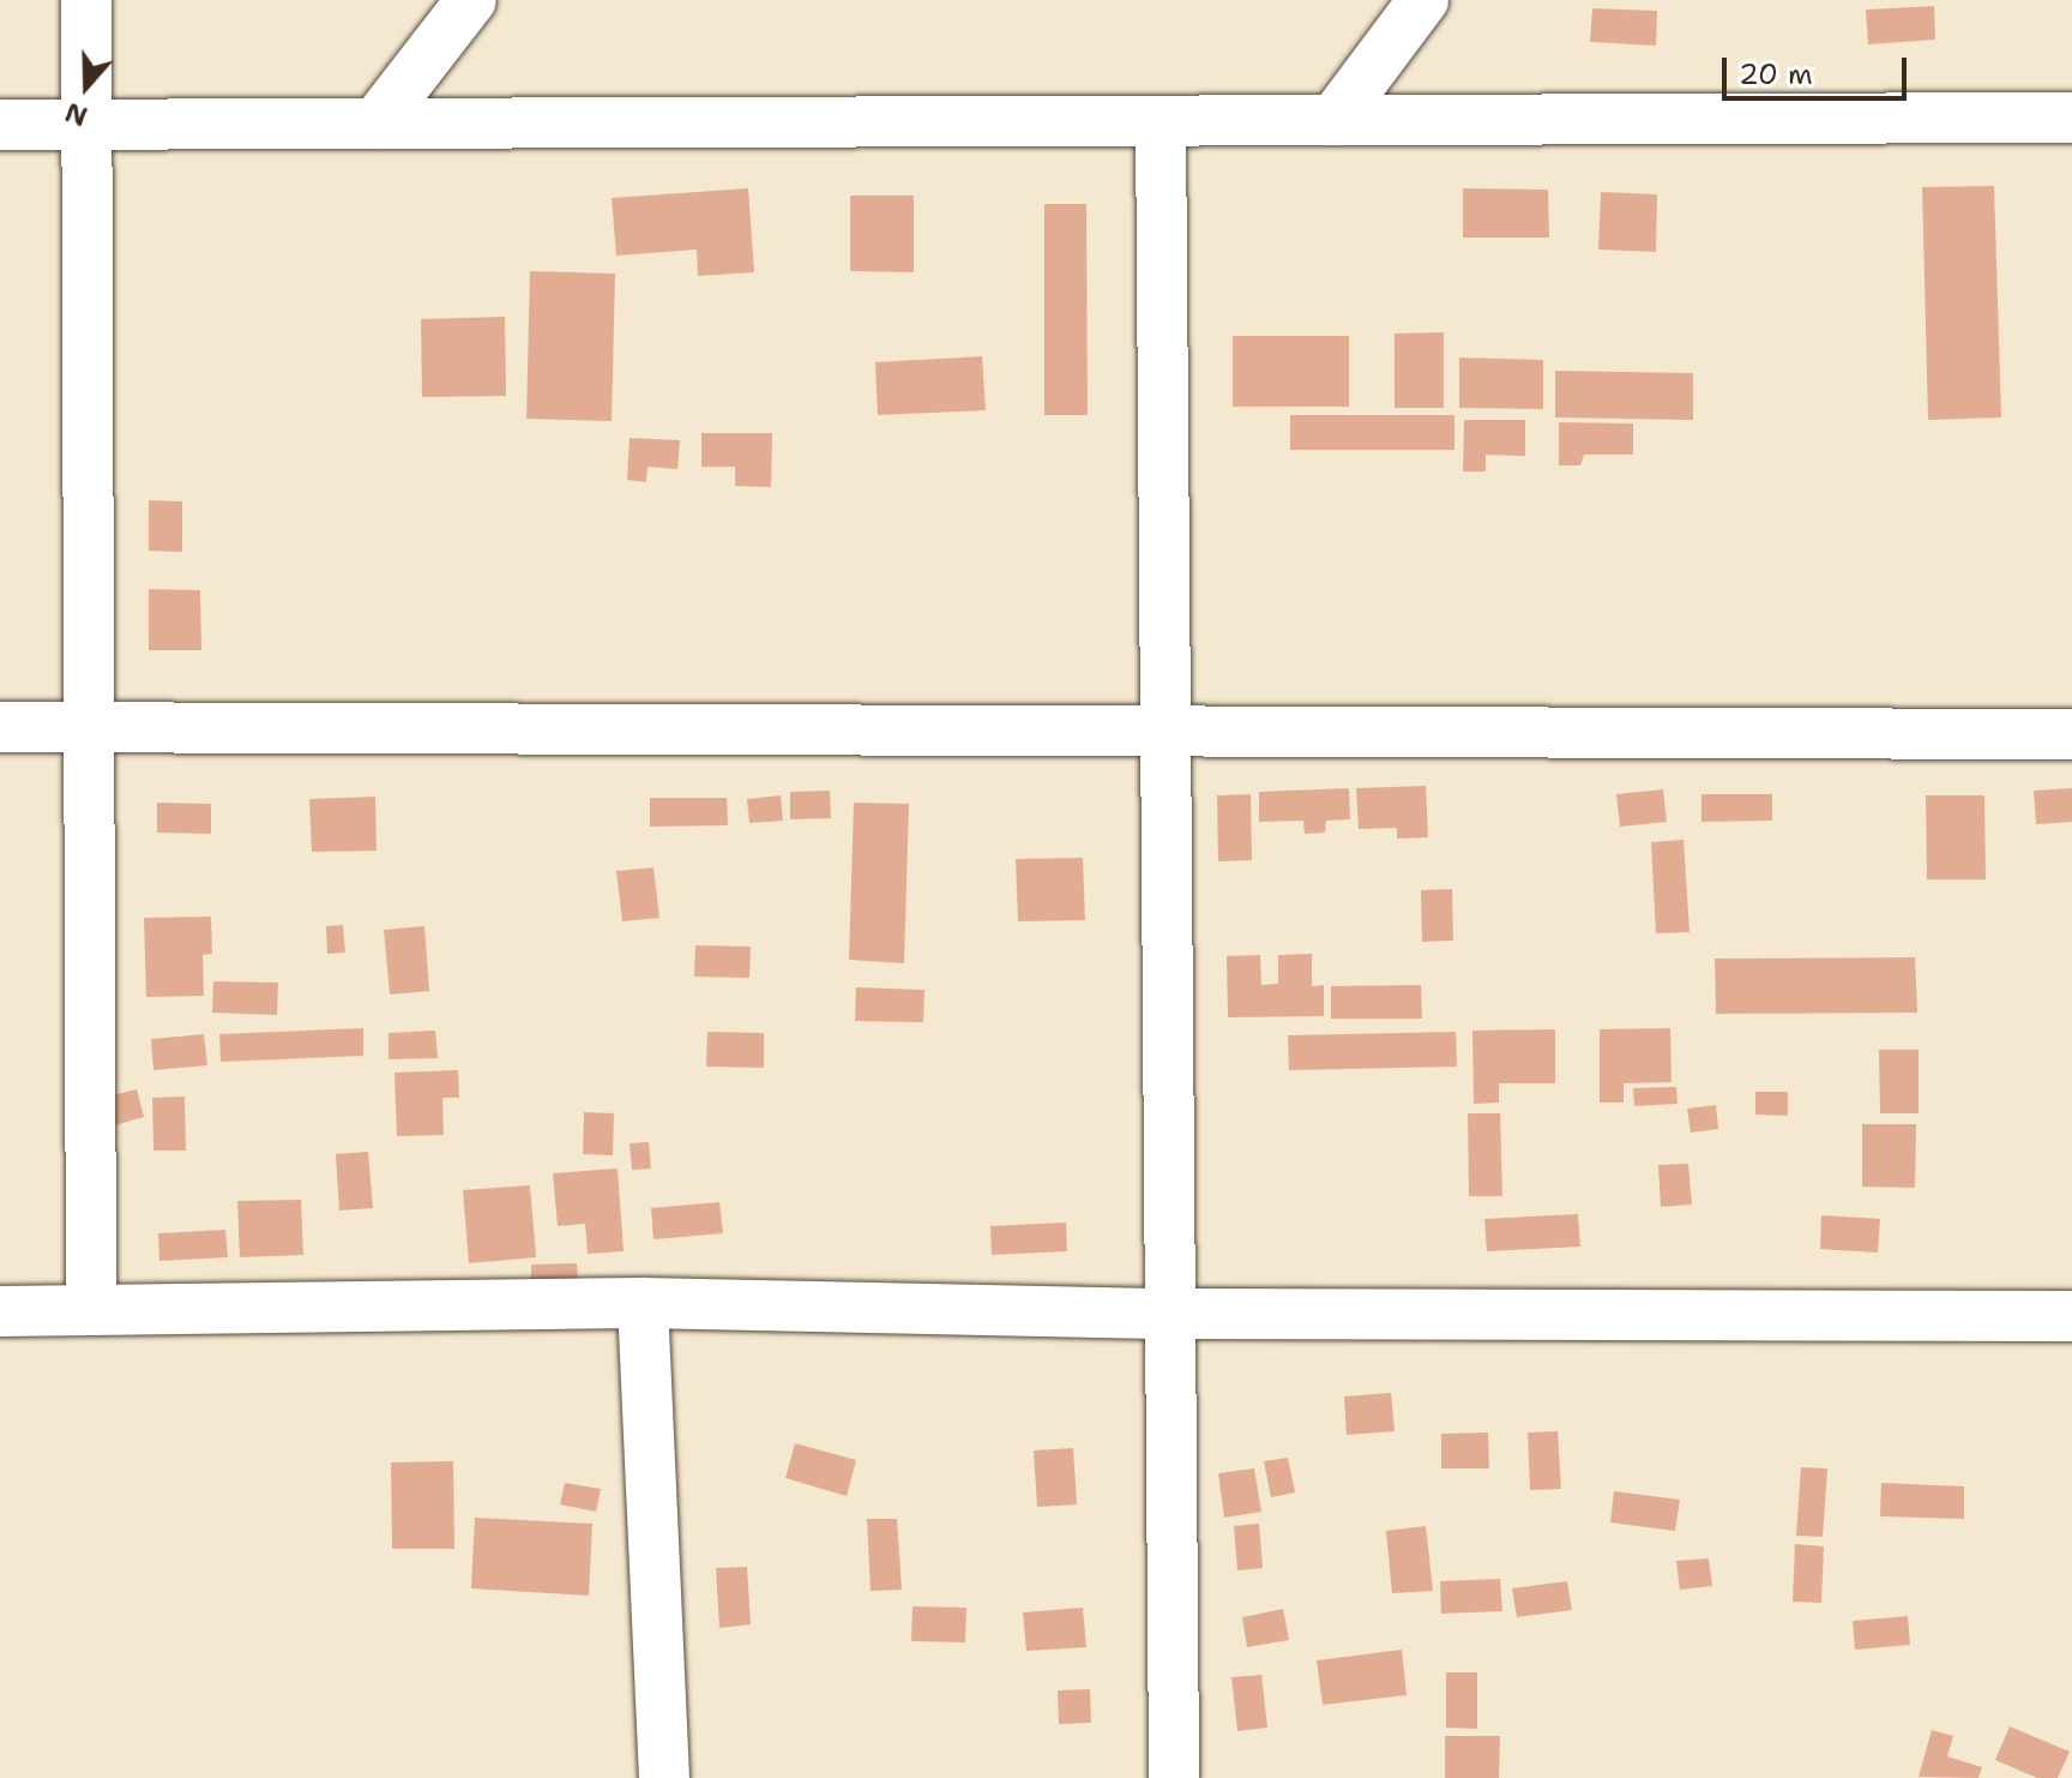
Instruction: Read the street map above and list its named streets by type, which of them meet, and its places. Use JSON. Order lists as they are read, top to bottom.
{
  "scale_bar": "20 m",
  "north": "bottom"
}
